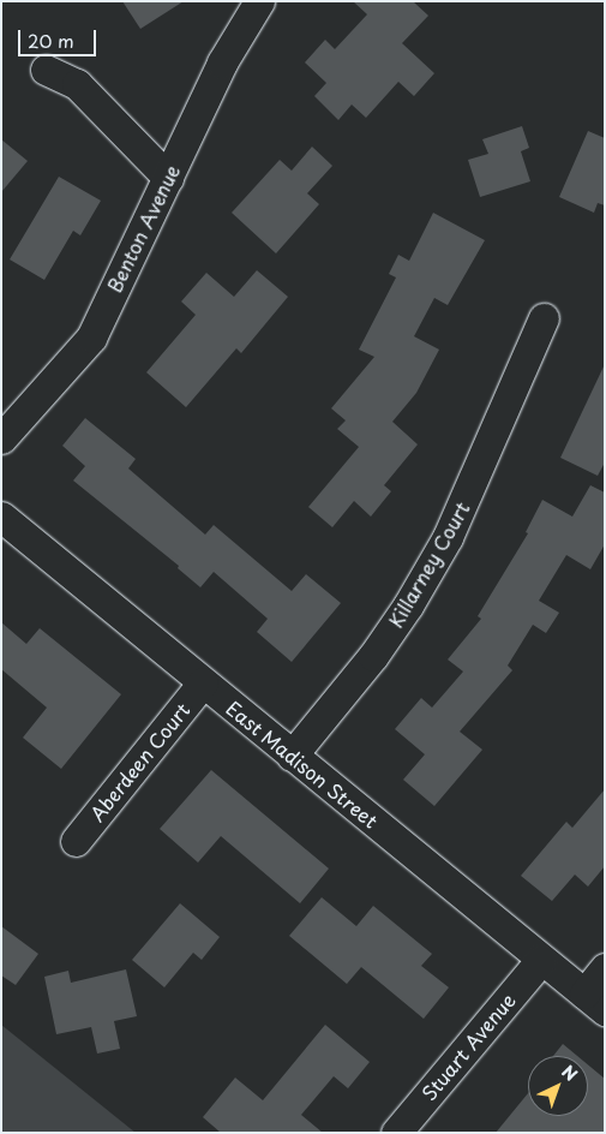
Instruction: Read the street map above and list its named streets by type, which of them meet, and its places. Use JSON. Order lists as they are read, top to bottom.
{
  "streets": {
    "street": [
      "Benton Avenue",
      "Killarney Court",
      "Aberdeen Court",
      "East Madison Street",
      "Stuart Avenue"
    ]
  },
  "crossings": [
    ["Killarney Court", "East Madison Street"],
    ["Aberdeen Court", "East Madison Street"],
    ["East Madison Street", "Stuart Avenue"]
  ],
  "scale_bar": "20 m",
  "north": "top right"
}
